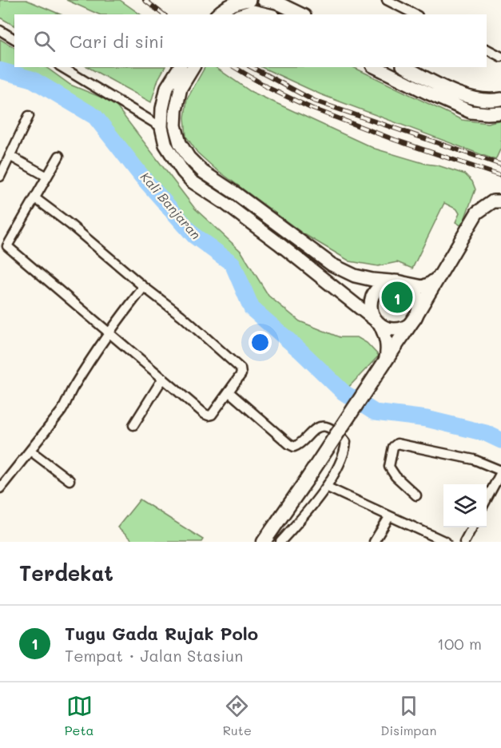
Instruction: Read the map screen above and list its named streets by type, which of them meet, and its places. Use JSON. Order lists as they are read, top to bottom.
{
  "water": ["Kali Banjaran"],
  "page": {
    "search": "Cari di sini",
    "pins": "1",
    "heading": "Terdekat",
    "list": [
      {
        "mark": "1",
        "name": "Tugu Gada Rujak Polo",
        "note": "Tempat · Jalan Stasiun",
        "value": "100 m"
      }
    ],
    "nav": ["Peta", "Rute", "Disimpan"]
  }
}
